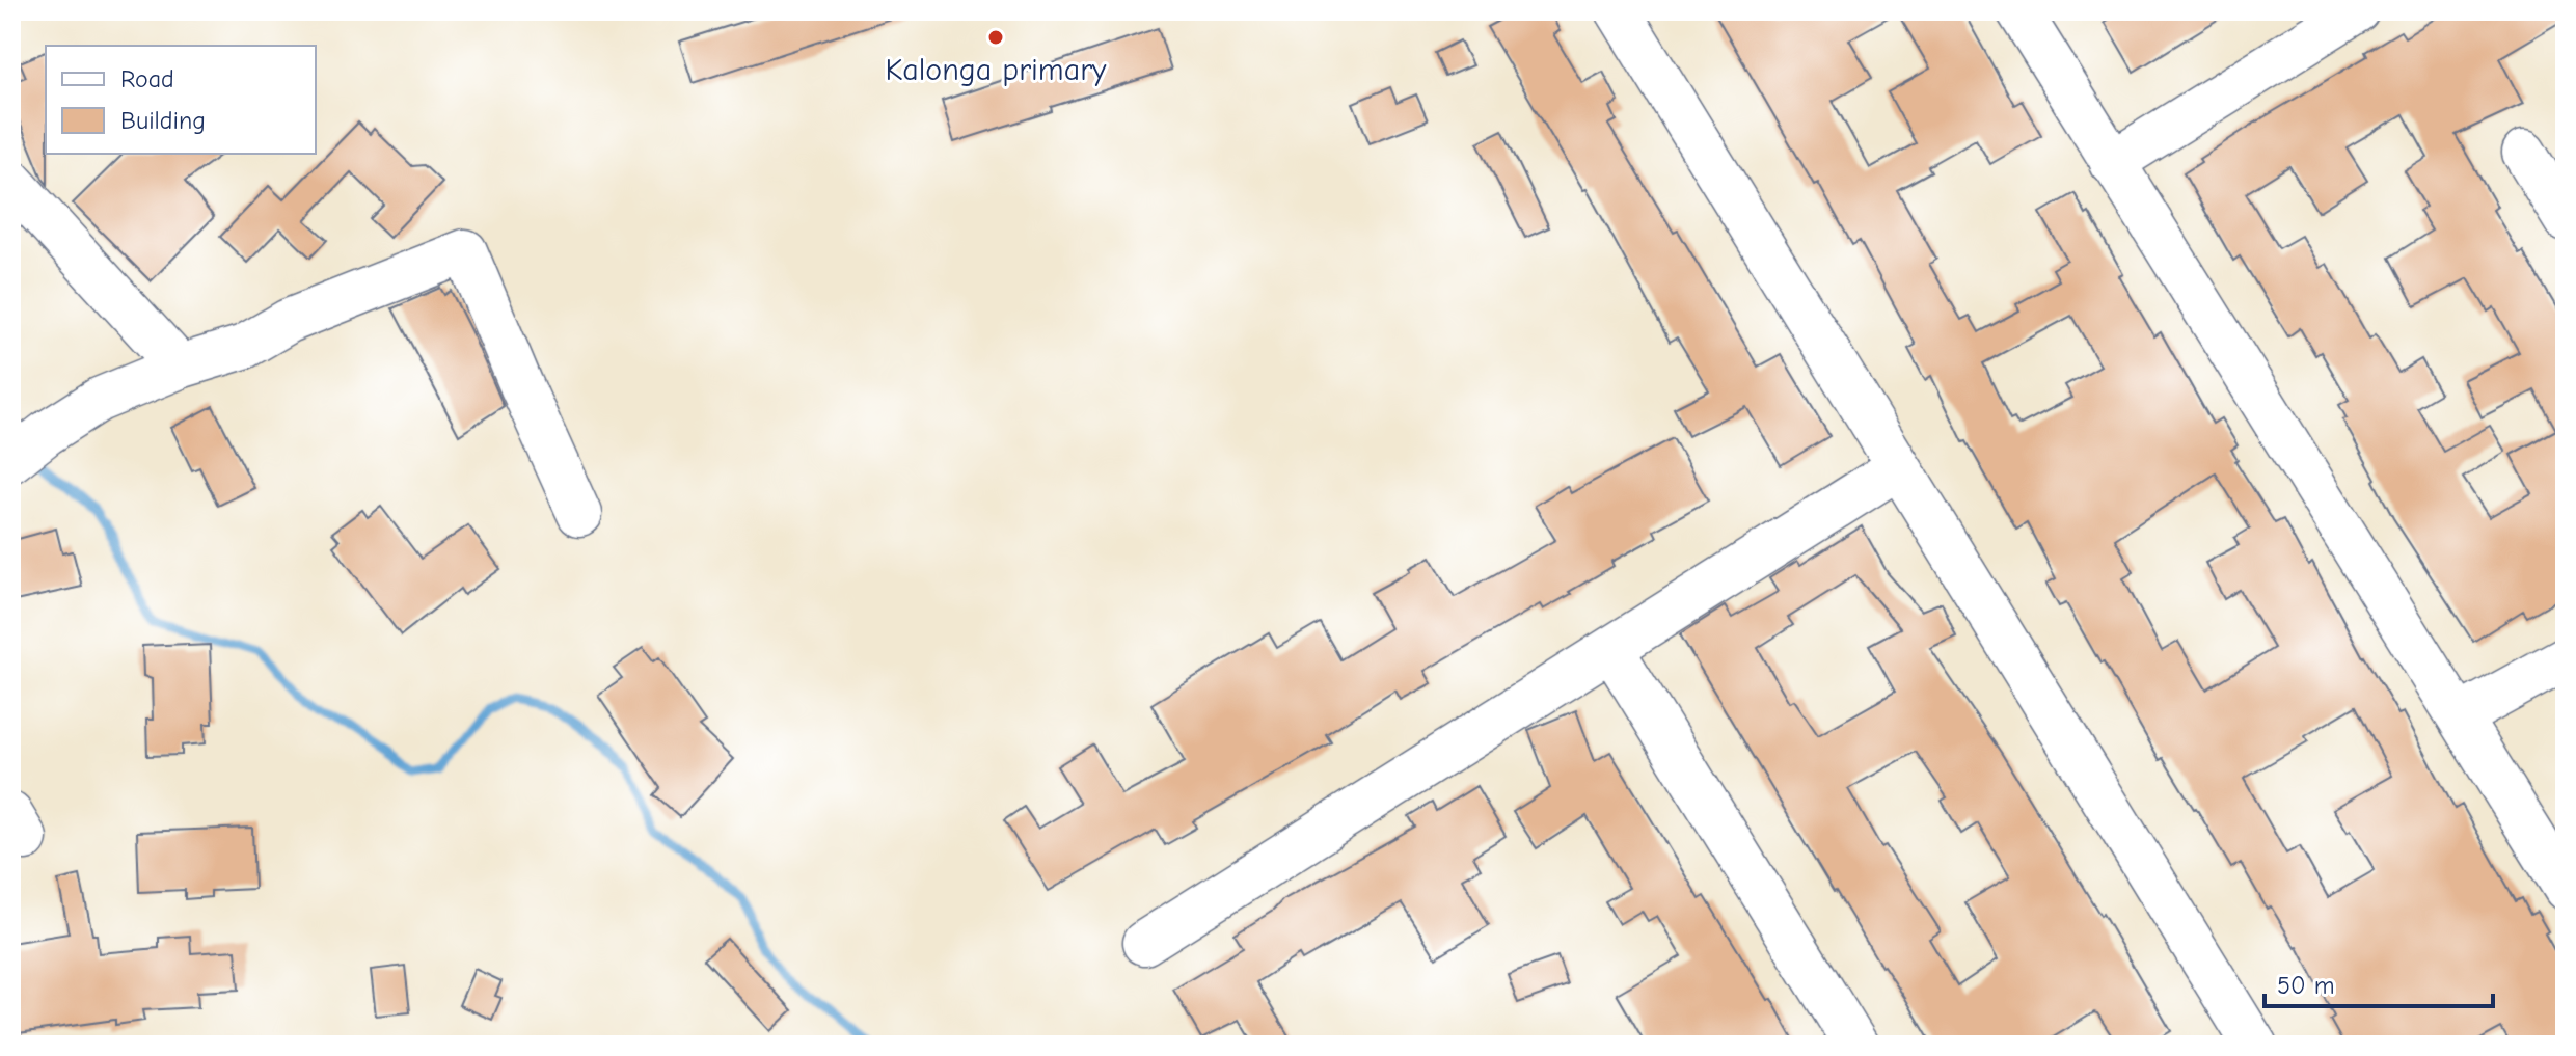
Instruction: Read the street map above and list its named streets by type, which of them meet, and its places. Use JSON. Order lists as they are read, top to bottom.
{
  "places": ["Kalonga primary"],
  "legend": ["Road", "Building"],
  "scale_bar": "50 m"
}
